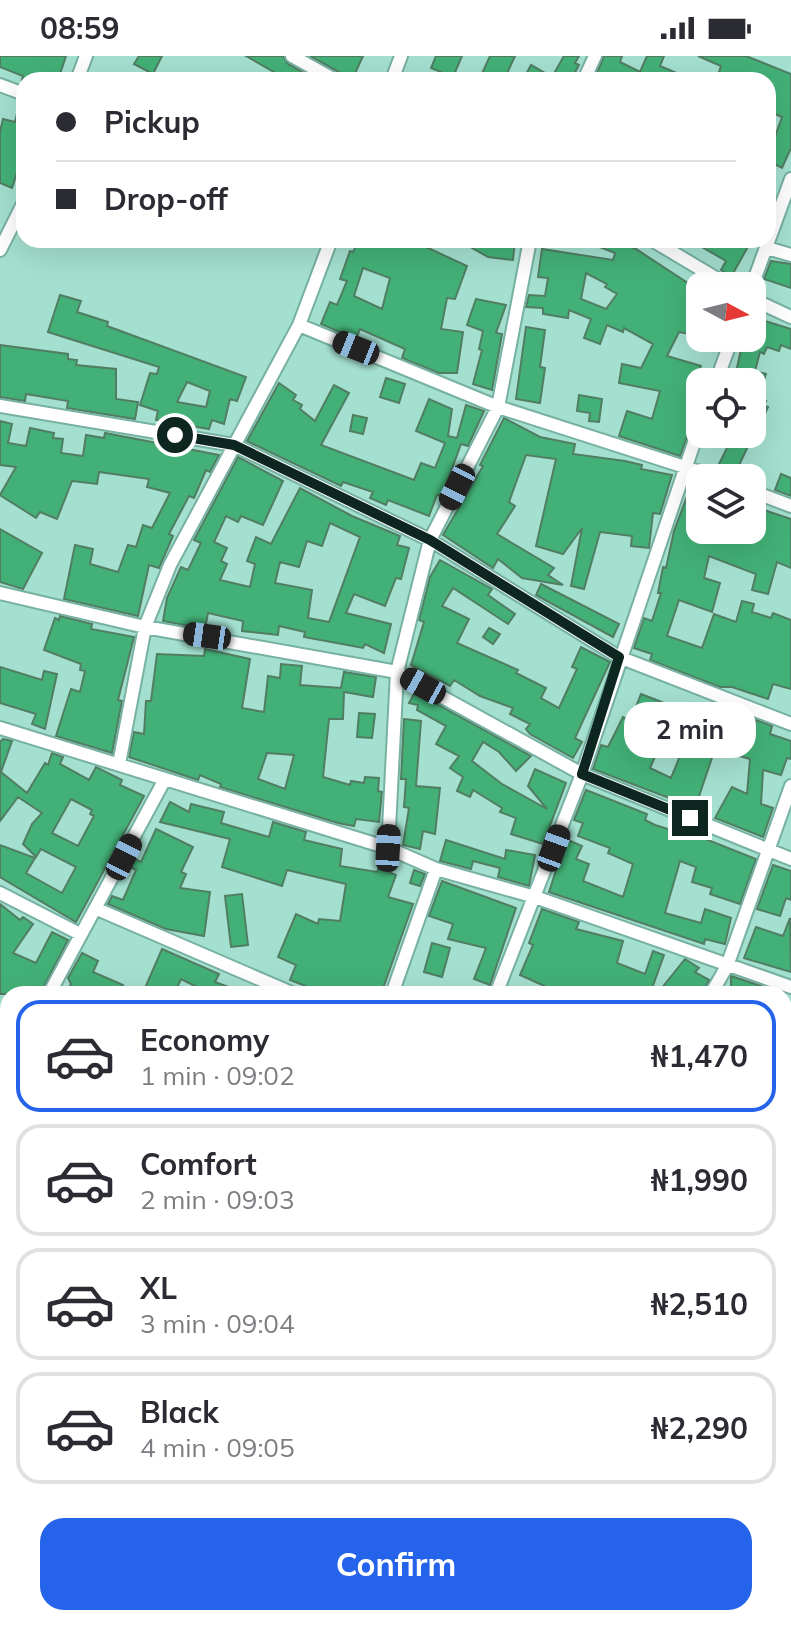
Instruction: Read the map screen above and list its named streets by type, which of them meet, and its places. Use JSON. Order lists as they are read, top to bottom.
{
  "north": "right",
  "page": {
    "status": "08:59",
    "banner": ["Pickup", "Drop-off"],
    "bubble": "2 min",
    "list": [
      {
        "name": "Economy",
        "note": "1 min · 09:02",
        "value": "₦1,470"
      },
      {
        "name": "Comfort",
        "note": "2 min · 09:03",
        "value": "₦1,990"
      },
      {
        "name": "XL",
        "note": "3 min · 09:04",
        "value": "₦2,510"
      },
      {
        "name": "Black",
        "note": "4 min · 09:05",
        "value": "₦2,290"
      }
    ],
    "buttons": "Confirm"
  }
}
